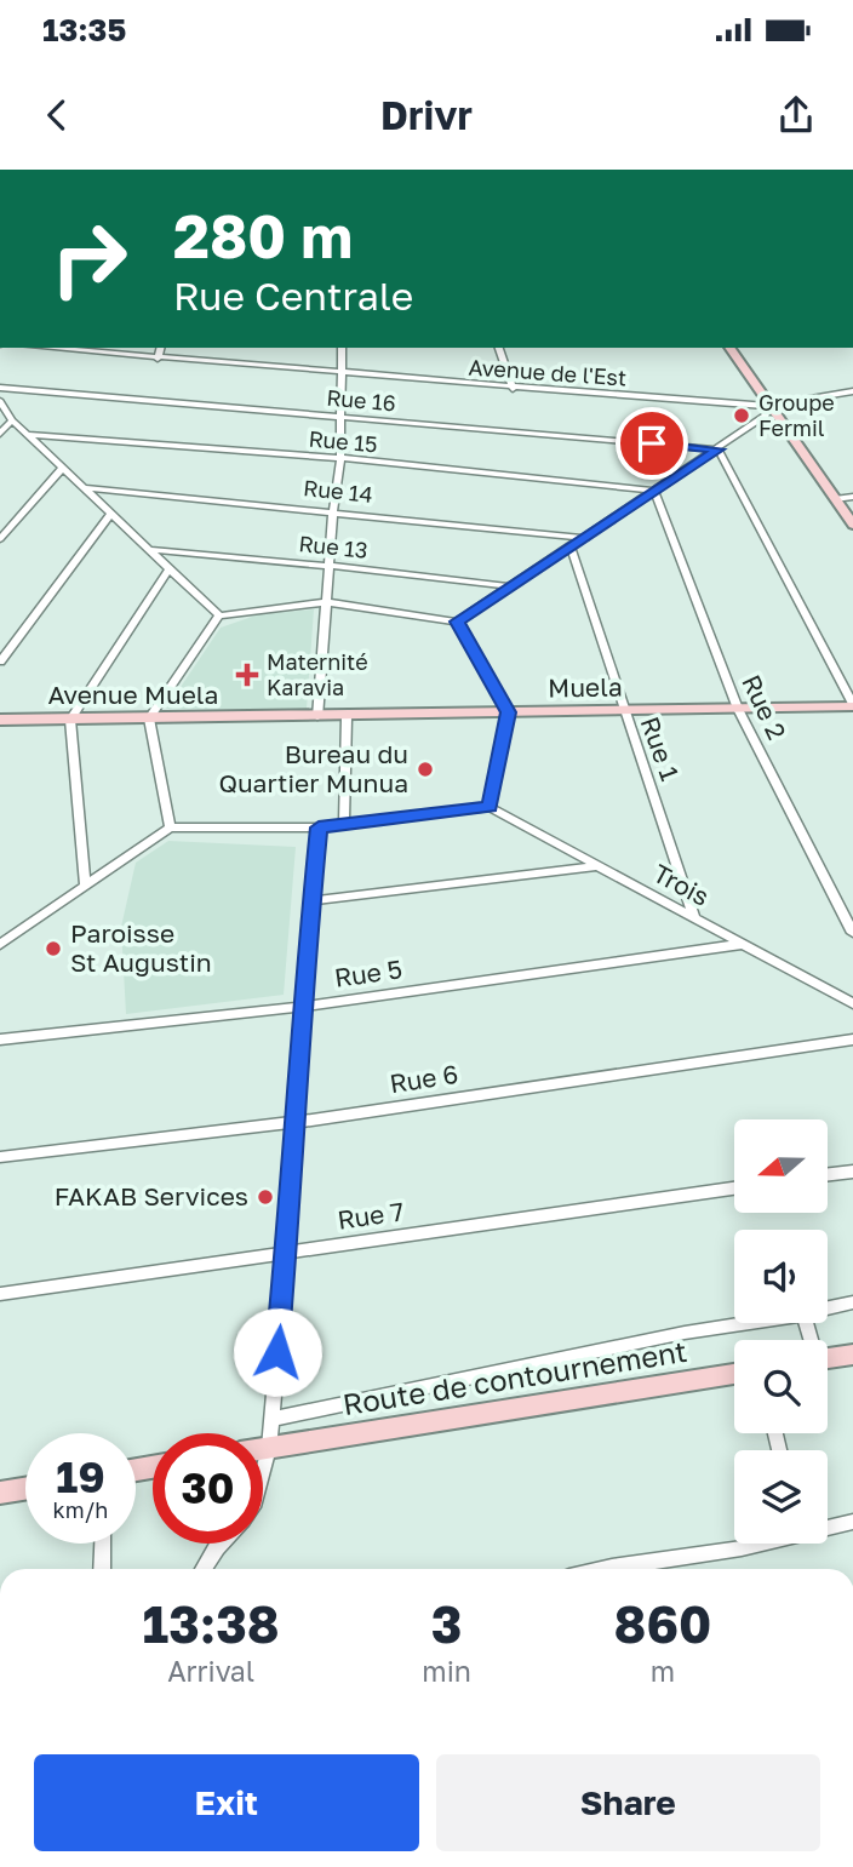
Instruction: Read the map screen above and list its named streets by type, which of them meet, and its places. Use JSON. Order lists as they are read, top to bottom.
{
  "streets": {
    "street": [
      "Avenue de l'Est",
      "Rue 16",
      "Rue 15",
      "Rue 14",
      "Rue 13",
      "Muela",
      "Avenue Muela",
      "Rue 2",
      "Rue 1",
      "Trois",
      "Rue 5",
      "Rue 6",
      "Rue 7",
      "Route de contournement"
    ]
  },
  "crossings": [
    ["Rue 15", "Rue 2"],
    ["Muela", "Avenue Muela"],
    ["Muela", "Rue 2"],
    ["Muela", "Rue 1"],
    ["Rue 1", "Trois"],
    ["Trois", "Rue 5"]
  ],
  "places": {
    "other": [
      "Groupe Fermil",
      "Bureau du Quartier Munua",
      "Paroisse St Augustin",
      "FAKAB Services"
    ],
    "health": ["Maternité Karavia"]
  },
  "north": "left",
  "page": {
    "status": "13:35",
    "header": "Drivr",
    "turn": ["280 m", "Rue Centrale"],
    "speed": "19 km/h",
    "limit": "30",
    "eta": [
      "13:38",
      "Arrival",
      "3",
      "min",
      "860",
      "m"
    ],
    "buttons": ["Exit", "Share"]
  }
}
